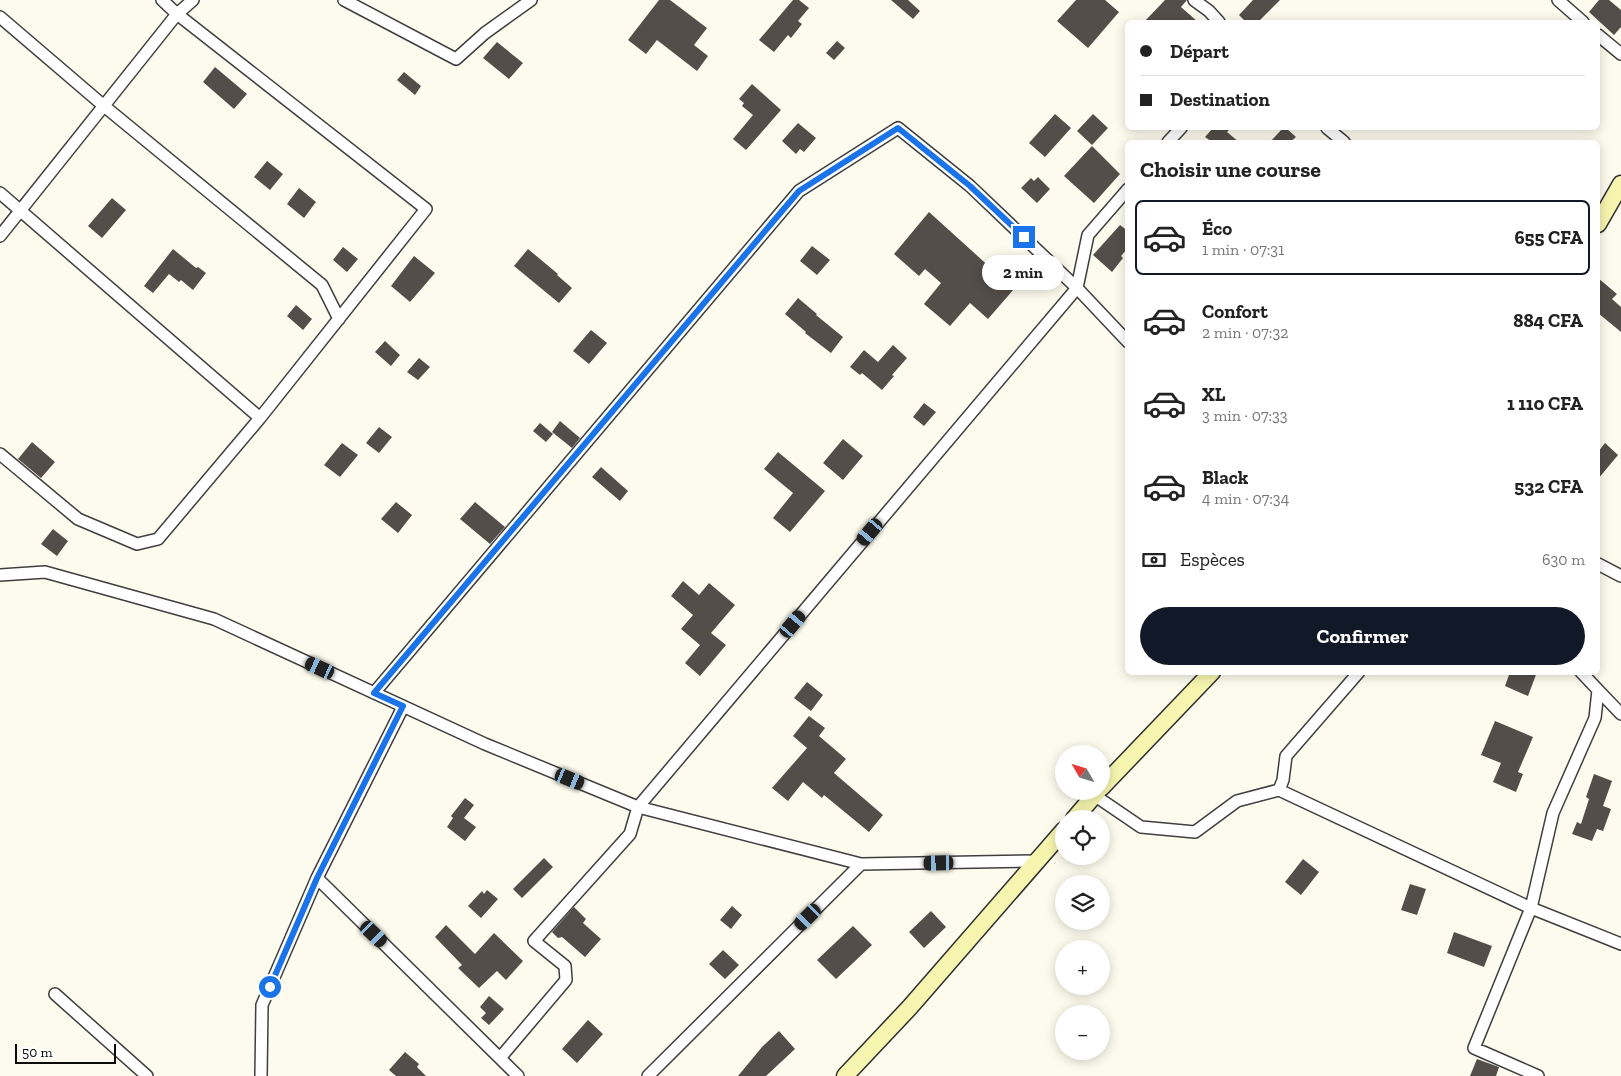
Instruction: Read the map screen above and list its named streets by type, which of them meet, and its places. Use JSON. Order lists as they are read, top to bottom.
{
  "scale_bar": "50 m",
  "north": "top left",
  "page": {
    "banner": ["Départ", "Destination"],
    "heading": "Choisir une course",
    "list": [
      {
        "name": "Éco",
        "note": "1 min · 07:31",
        "value": "655 CFA"
      },
      {
        "name": "Confort",
        "note": "2 min · 07:32",
        "value": "884 CFA"
      },
      {
        "name": "XL",
        "note": "3 min · 07:33",
        "value": "1 110 CFA"
      },
      {
        "name": "Black",
        "note": "4 min · 07:34",
        "value": "532 CFA"
      }
    ],
    "bubble": "2 min",
    "pay": ["Espèces", "630 m"],
    "buttons": "Confirmer",
    "map_buttons": ["+", "−"],
    "scale": "50 m"
  }
}
